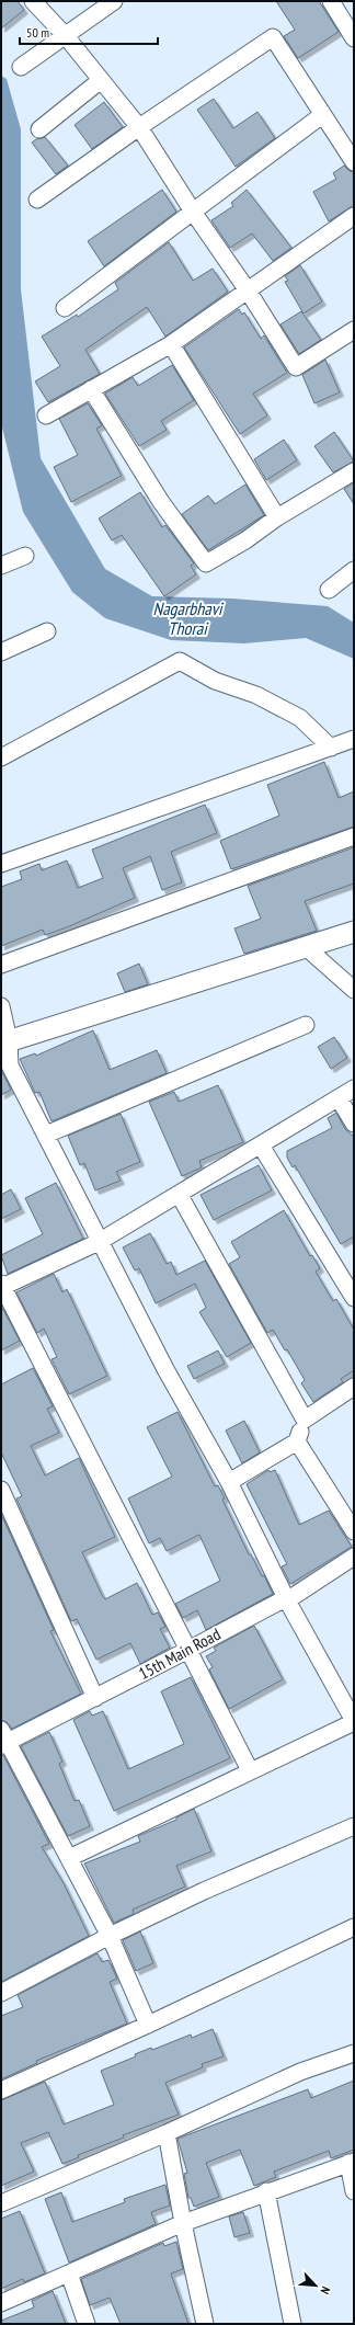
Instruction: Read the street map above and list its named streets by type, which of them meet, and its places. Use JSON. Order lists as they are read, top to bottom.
{
  "streets": {
    "street": ["15th Main Road"]
  },
  "water": ["Nagarbhavi Thorai"],
  "scale_bar": "50 m",
  "north": "bottom right"
}
